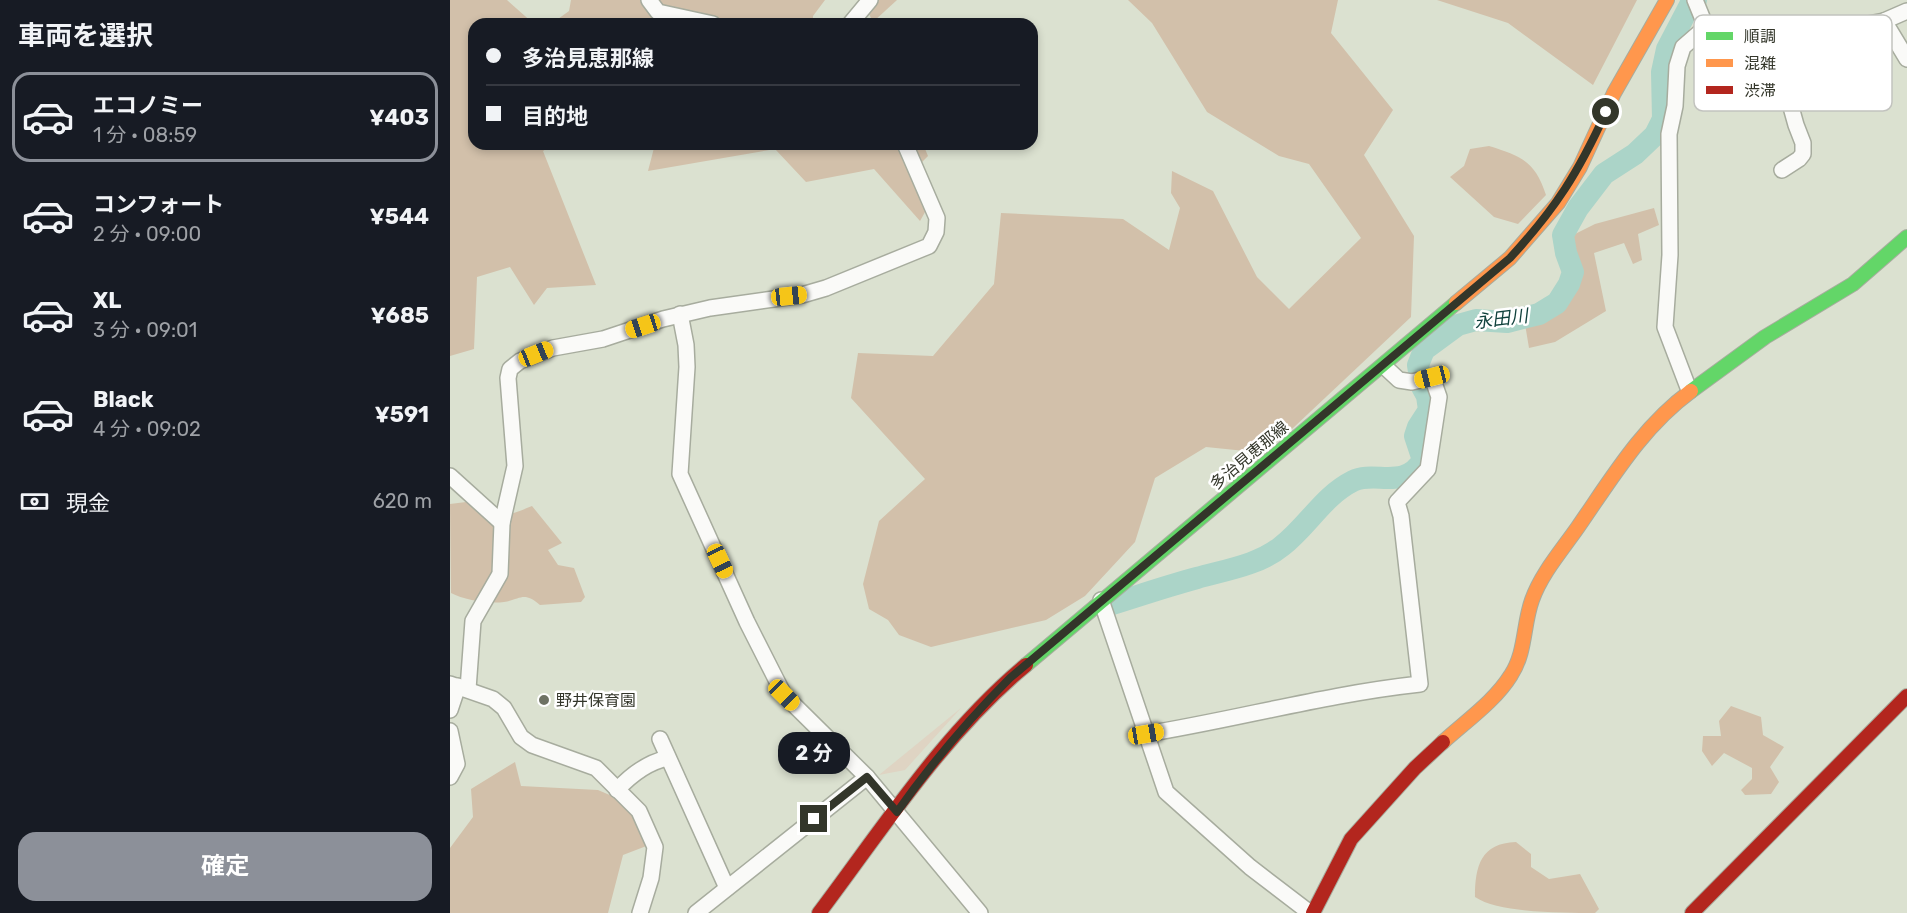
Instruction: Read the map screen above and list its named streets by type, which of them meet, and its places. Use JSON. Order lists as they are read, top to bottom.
{
  "streets": {
    "main road": ["多治見恵那線"]
  },
  "water": ["永田川"],
  "places": ["野井保育園"],
  "legend": ["順調", "混雑", "渋滞"],
  "page": {
    "heading": "車両を選択",
    "banner": ["多治見恵那線", "目的地"],
    "list": [
      {
        "name": "エコノミー",
        "note": "1 分 · 08:59",
        "value": "¥403"
      },
      {
        "name": "コンフォート",
        "note": "2 分 · 09:00",
        "value": "¥544"
      },
      {
        "name": "XL",
        "note": "3 分 · 09:01",
        "value": "¥685"
      },
      {
        "name": "Black",
        "note": "4 分 · 09:02",
        "value": "¥591"
      }
    ],
    "pay": ["現金", "620 m"],
    "bubble": "2 分",
    "buttons": "確定"
  }
}
